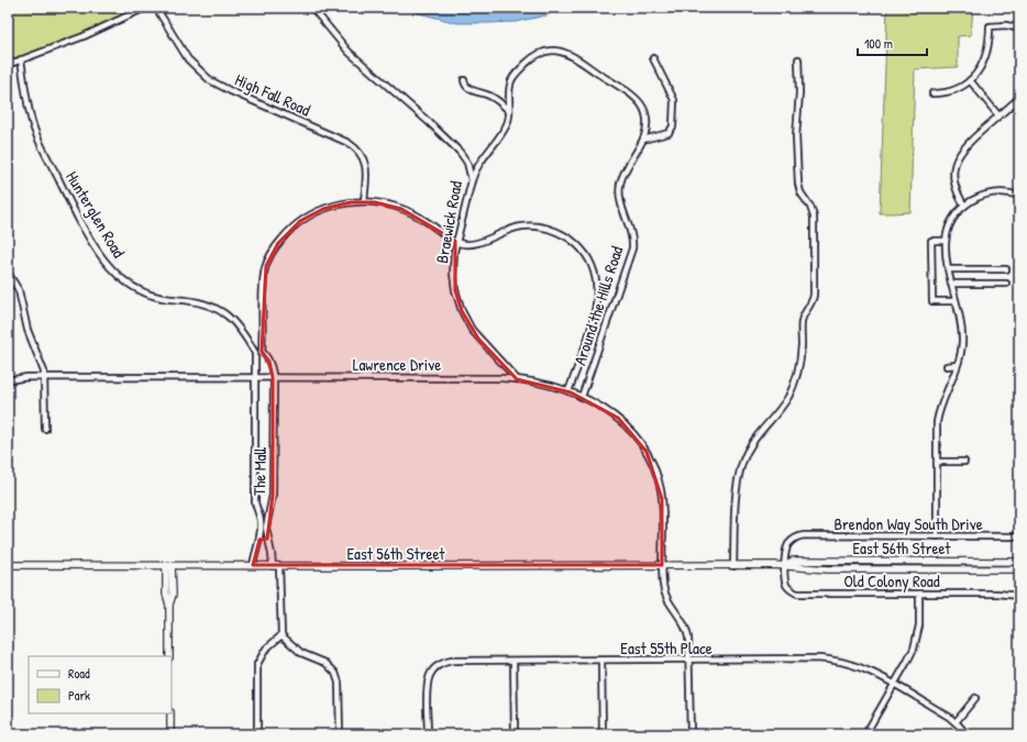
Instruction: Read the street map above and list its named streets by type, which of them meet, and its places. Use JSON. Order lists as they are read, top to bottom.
{
  "streets": {
    "main road": ["East 56th Street"],
    "street": [
      "High Fall Road",
      "Hunterglen Road",
      "Braewick Road",
      "Around the Hills Road",
      "Lawrence Drive",
      "The Mall",
      "Brendon Way South Drive",
      "Old Colony Road",
      "East 55th Place"
    ]
  },
  "crossings": [
    ["Braewick Road", "Around the Hills Road"],
    ["Braewick Road", "Lawrence Drive"],
    ["Around the Hills Road", "Lawrence Drive"],
    ["Lawrence Drive", "The Mall"],
    ["Lawrence Drive", "East 56th Street"],
    ["Lawrence Drive", "East 55th Place"],
    ["The Mall", "East 56th Street"],
    ["Brendon Way South Drive", "Old Colony Road"],
    ["East 56th Street", "Old Colony Road"]
  ],
  "legend": ["Road", "Park"],
  "scale_bar": "100 m"
}
